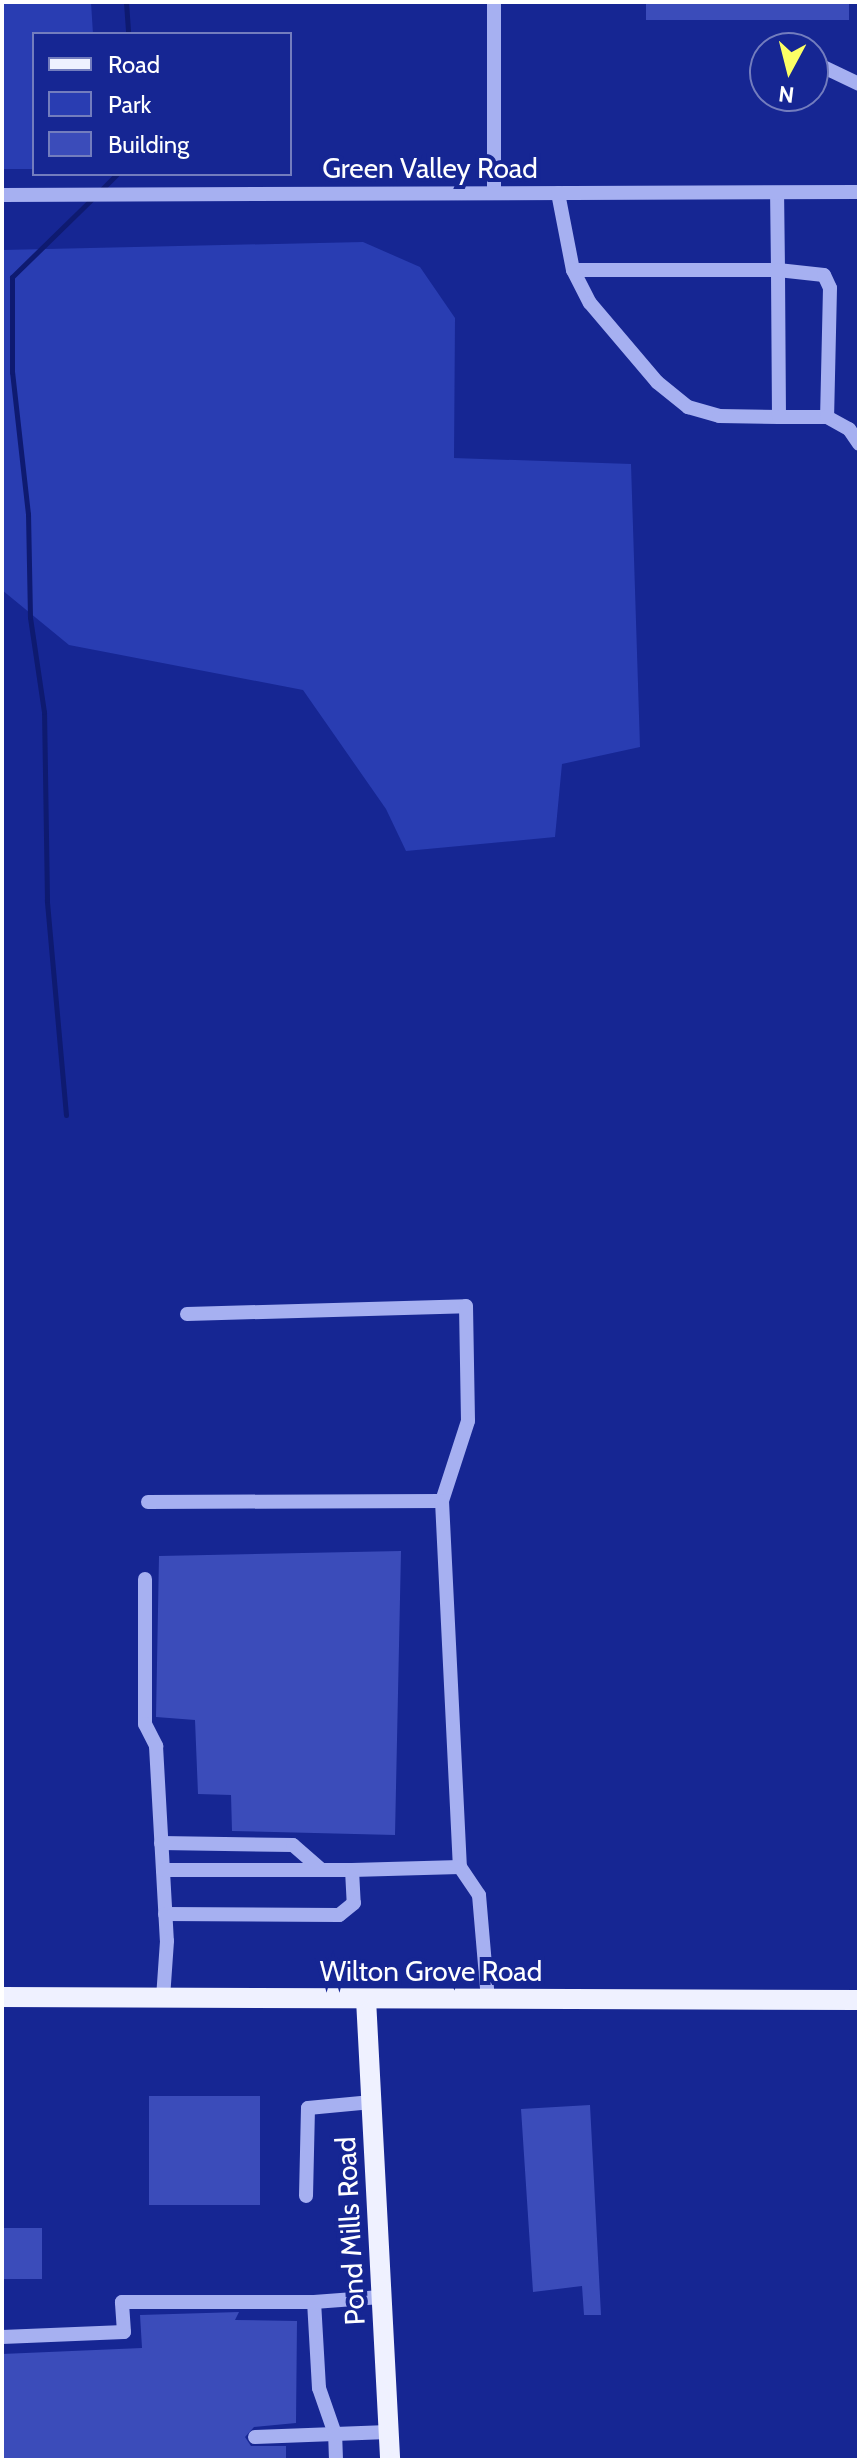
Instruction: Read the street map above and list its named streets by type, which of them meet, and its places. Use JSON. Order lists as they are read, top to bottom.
{
  "streets": {
    "main road": ["Wilton Grove Road", "Pond Mills Road"],
    "street": ["Green Valley Road"]
  },
  "crossings": [
    ["Wilton Grove Road", "Pond Mills Road"]
  ],
  "legend": ["Road", "Park", "Building"],
  "north": "bottom"
}
